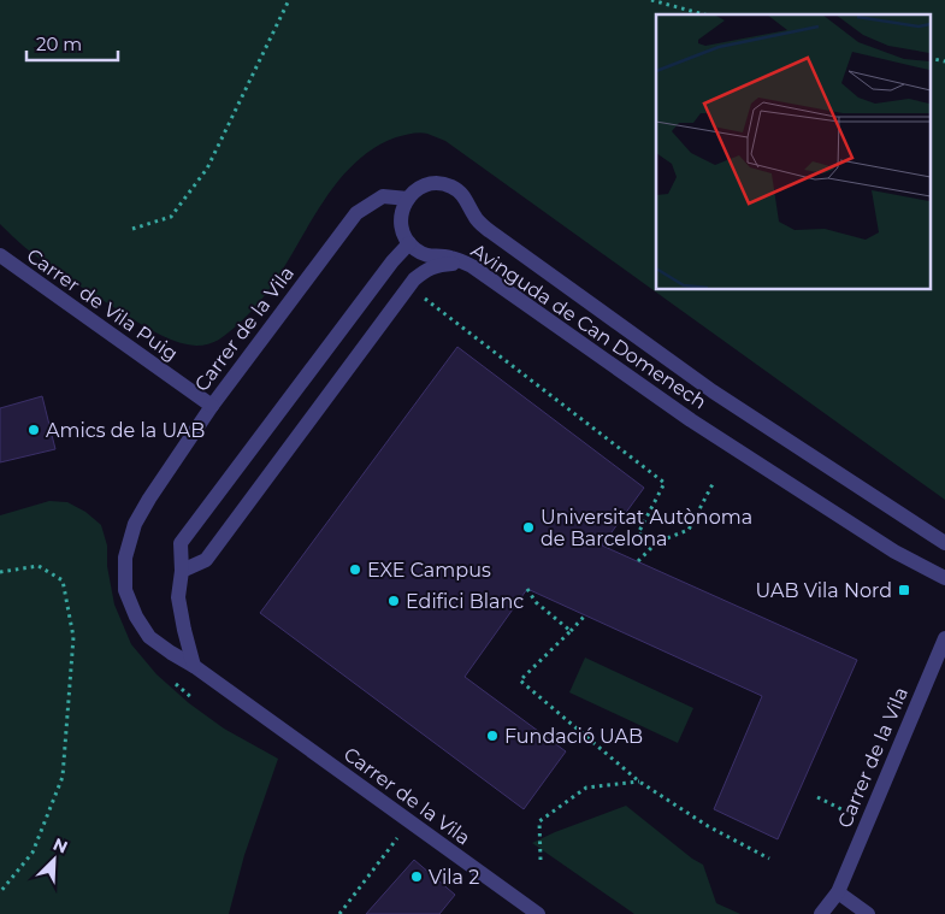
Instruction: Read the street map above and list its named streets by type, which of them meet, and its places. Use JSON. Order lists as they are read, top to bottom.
{
  "streets": {
    "street": ["Carrer de Vila Puig", "Avinguda de Can Domenech", "Carrer de la Vila"]
  },
  "crossings": [
    ["Carrer de Vila Puig", "Carrer de la Vila"],
    ["Avinguda de Can Domenech", "Carrer de la Vila"]
  ],
  "places": {
    "other": [
      "Amics de la UAB",
      "Universitat Autònoma de Barcelona",
      "EXE Campus",
      "Edifici Blanc",
      "Fundació UAB",
      "Vila 2"
    ],
    "transit": ["UAB Vila Nord"]
  },
  "scale_bar": "20 m",
  "north": "top right"
}
